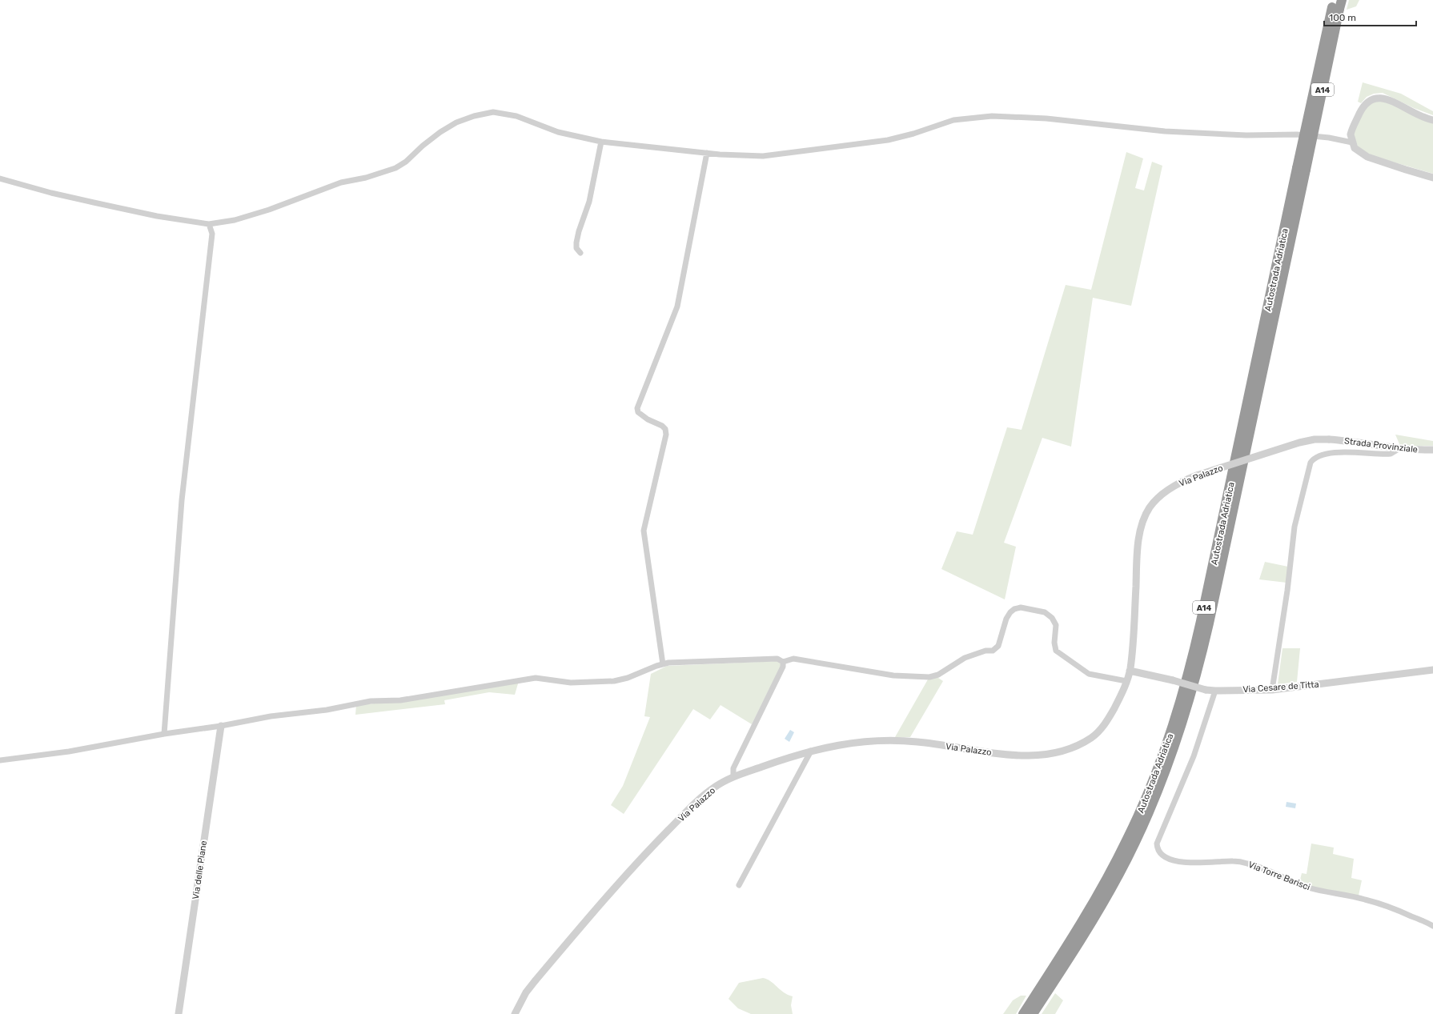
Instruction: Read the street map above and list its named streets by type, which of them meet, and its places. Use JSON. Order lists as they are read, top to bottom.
{
  "streets": {
    "highway": ["A14", "Autostrada Adriatica"],
    "street": [
      "Strada Provinziale",
      "Via Palazzo",
      "Via Cesare de Titta",
      "Via delle Piane",
      "Via Torre Barisci"
    ]
  },
  "crossings": [
    ["Strada Provinziale", "Via Palazzo"],
    ["Via Palazzo", "Via Cesare de Titta"],
    ["Via Cesare de Titta", "Via Torre Barisci"]
  ],
  "scale_bar": "100 m"
}
